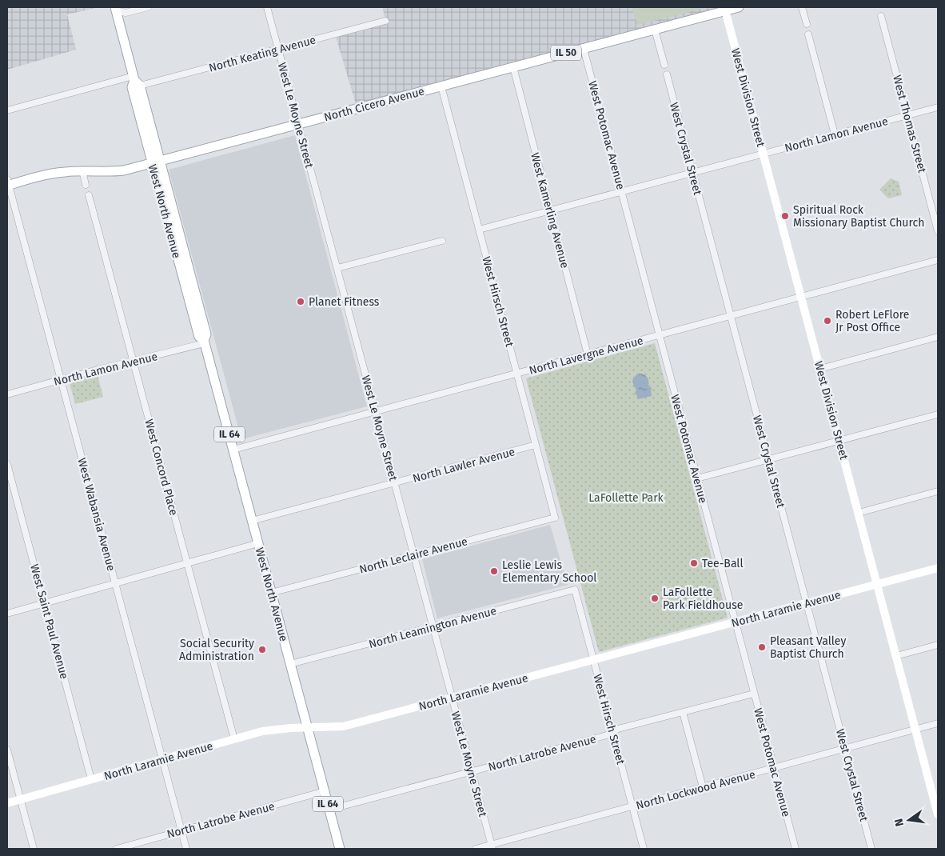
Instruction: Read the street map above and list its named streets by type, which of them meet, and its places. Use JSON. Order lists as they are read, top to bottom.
{
  "streets": {
    "main road": [
      "IL 50",
      "North Cicero Avenue",
      "West North Avenue",
      "IL 64"
    ],
    "street": [
      "North Keating Avenue",
      "West Division Street",
      "West Le Moyne Street",
      "West Thomas Street",
      "North Lamon Avenue",
      "West Potomac Avenue",
      "West Crystal Street",
      "West Kamerling Avenue",
      "West Hirsch Street",
      "North Lavergne Avenue",
      "North Lawler Avenue",
      "West Concord Place",
      "West Wabansia Avenue",
      "North Leclaire Avenue",
      "North Laramie Avenue",
      "West Saint Paul Avenue",
      "North Leamington Avenue",
      "North Latrobe Avenue",
      "North Lockwood Avenue"
    ]
  },
  "crossings": [
    ["North Keating Avenue", "West Le Moyne Street"],
    ["North Keating Avenue", "West North Avenue"],
    ["West Division Street", "North Cicero Avenue"],
    ["West Division Street", "North Lamon Avenue"],
    ["West Division Street", "North Lavergne Avenue"],
    ["West Division Street", "North Laramie Avenue"],
    ["West Division Street", "North Lockwood Avenue"],
    ["North Cicero Avenue", "West Le Moyne Street"],
    ["North Cicero Avenue", "West Potomac Avenue"],
    ["North Cicero Avenue", "West Kamerling Avenue"],
    ["North Cicero Avenue", "West North Avenue"],
    ["North Cicero Avenue", "West Hirsch Street"],
    ["North Cicero Avenue", "West Wabansia Avenue"],
    ["West Le Moyne Street", "North Lavergne Avenue"],
    ["West Le Moyne Street", "North Lawler Avenue"],
    ["West Le Moyne Street", "North Leclaire Avenue"],
    ["West Le Moyne Street", "North Laramie Avenue"],
    ["West Le Moyne Street", "North Leamington Avenue"],
    ["West Le Moyne Street", "North Latrobe Avenue"],
    ["West Le Moyne Street", "North Lockwood Avenue"],
    ["West Thomas Street", "North Lamon Avenue"],
    ["North Lamon Avenue", "West Potomac Avenue"],
    ["North Lamon Avenue", "West Crystal Street"],
    ["North Lamon Avenue", "West Kamerling Avenue"],
    ["North Lamon Avenue", "West North Avenue"],
    ["North Lamon Avenue", "West Hirsch Street"],
    ["North Lamon Avenue", "West Concord Place"],
    ["North Lamon Avenue", "West Wabansia Avenue"],
    ["West Potomac Avenue", "North Lavergne Avenue"],
    ["West Potomac Avenue", "North Laramie Avenue"],
    ["West Potomac Avenue", "North Latrobe Avenue"],
    ["West Potomac Avenue", "North Lockwood Avenue"],
    ["West Crystal Street", "North Lavergne Avenue"],
    ["West Crystal Street", "North Laramie Avenue"],
    ["West Crystal Street", "North Lockwood Avenue"],
    ["West Kamerling Avenue", "North Lavergne Avenue"],
    ["West North Avenue", "North Lavergne Avenue"],
    ["West North Avenue", "North Lawler Avenue"],
    ["West North Avenue", "North Leclaire Avenue"],
    ["West North Avenue", "North Laramie Avenue"],
    ["West North Avenue", "North Leamington Avenue"],
    ["West North Avenue", "North Latrobe Avenue"],
    ["West Hirsch Street", "North Lavergne Avenue"],
    ["West Hirsch Street", "North Lawler Avenue"],
    ["West Hirsch Street", "North Leclaire Avenue"],
    ["West Hirsch Street", "North Laramie Avenue"],
    ["West Hirsch Street", "North Leamington Avenue"],
    ["West Hirsch Street", "North Latrobe Avenue"],
    ["West Hirsch Street", "North Lockwood Avenue"],
    ["West Concord Place", "North Laramie Avenue"],
    ["West Wabansia Avenue", "North Laramie Avenue"],
    ["West Wabansia Avenue", "North Latrobe Avenue"],
    ["North Laramie Avenue", "West Saint Paul Avenue"]
  ],
  "parks": ["LaFollette Park"],
  "places": [
    "Spiritual Rock Missionary Baptist Church",
    "Planet Fitness",
    "Robert LeFlore Jr Post Office",
    "Tee-Ball",
    "Leslie Lewis Elementary School",
    "LaFollette Park Fieldhouse",
    "Pleasant Valley Baptist Church",
    "Social Security Administration"
  ],
  "north": "left"
}
